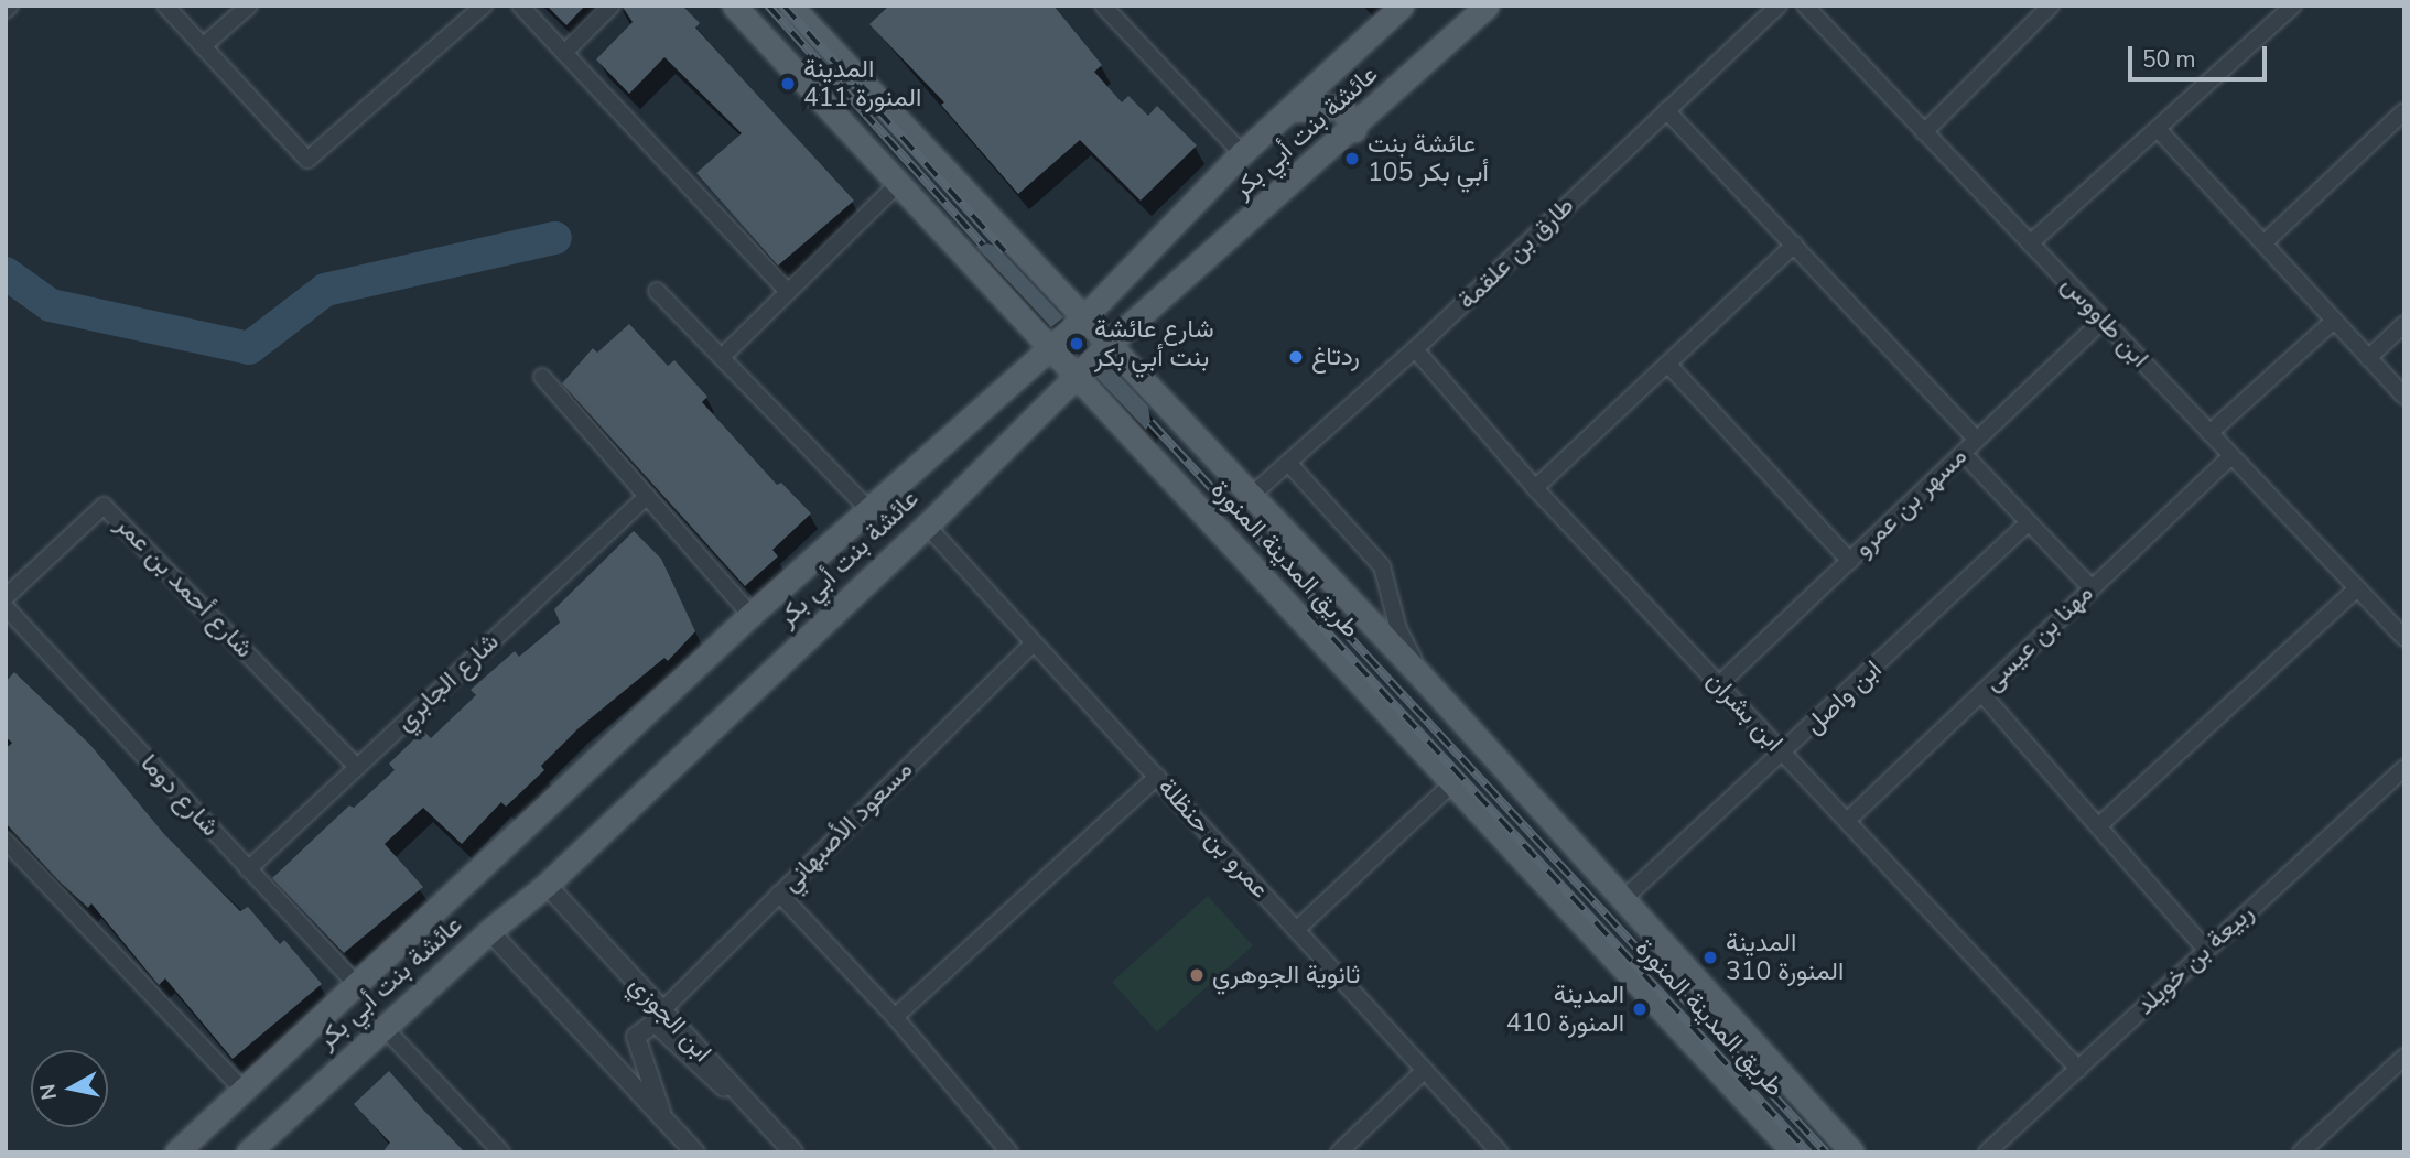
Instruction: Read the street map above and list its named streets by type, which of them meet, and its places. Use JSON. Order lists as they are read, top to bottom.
{
  "streets": {
    "main road": ["عائشة بنت أبي بكر", "طريق المدينة المنورة"],
    "street": [
      "طارق بن علقمة",
      "ابن طاووس",
      "مسهر بن عمرو",
      "شارع أحمد بن عمر",
      "مهنا بن عيسى",
      "شارع الجابري",
      "ابن واصل",
      "ابن بشران",
      "شارع دوما",
      "مسعود الأصبهاني",
      "عمرو بن حنظلة",
      "ربيعة بن خويلد",
      "ابن الجوزي"
    ]
  },
  "crossings": [
    ["عائشة بنت أبي بكر", "طريق المدينة المنورة"],
    ["عائشة بنت أبي بكر", "شارع دوما"],
    ["عائشة بنت أبي بكر", "عمرو بن حنظلة"],
    ["عائشة بنت أبي بكر", "ابن الجوزي"],
    ["طارق بن علقمة", "طريق المدينة المنورة"],
    ["طارق بن علقمة", "ابن بشران"],
    ["ابن طاووس", "مسهر بن عمرو"],
    ["ابن طاووس", "مهنا بن عيسى"],
    ["مسهر بن عمرو", "ابن بشران"],
    ["طريق المدينة المنورة", "ابن واصل"],
    ["شارع أحمد بن عمر", "شارع الجابري"],
    ["مهنا بن عيسى", "ابن بشران"],
    ["شارع الجابري", "شارع دوما"],
    ["ابن واصل", "ابن بشران"],
    ["ابن بشران", "ربيعة بن خويلد"],
    ["مسعود الأصبهاني", "عمرو بن حنظلة"],
    ["مسعود الأصبهاني", "ابن الجوزي"]
  ],
  "places": [
    "المدينة المنورة 411",
    "عائشة بنت أبي بكر 105",
    "شارع عائشة بنت أبي بكر",
    "ردتاغ",
    "المدينة المنورة 310",
    "ثانوية الجوهري",
    "المدينة المنورة 410"
  ],
  "scale_bar": "50 m",
  "north": "left"
}
